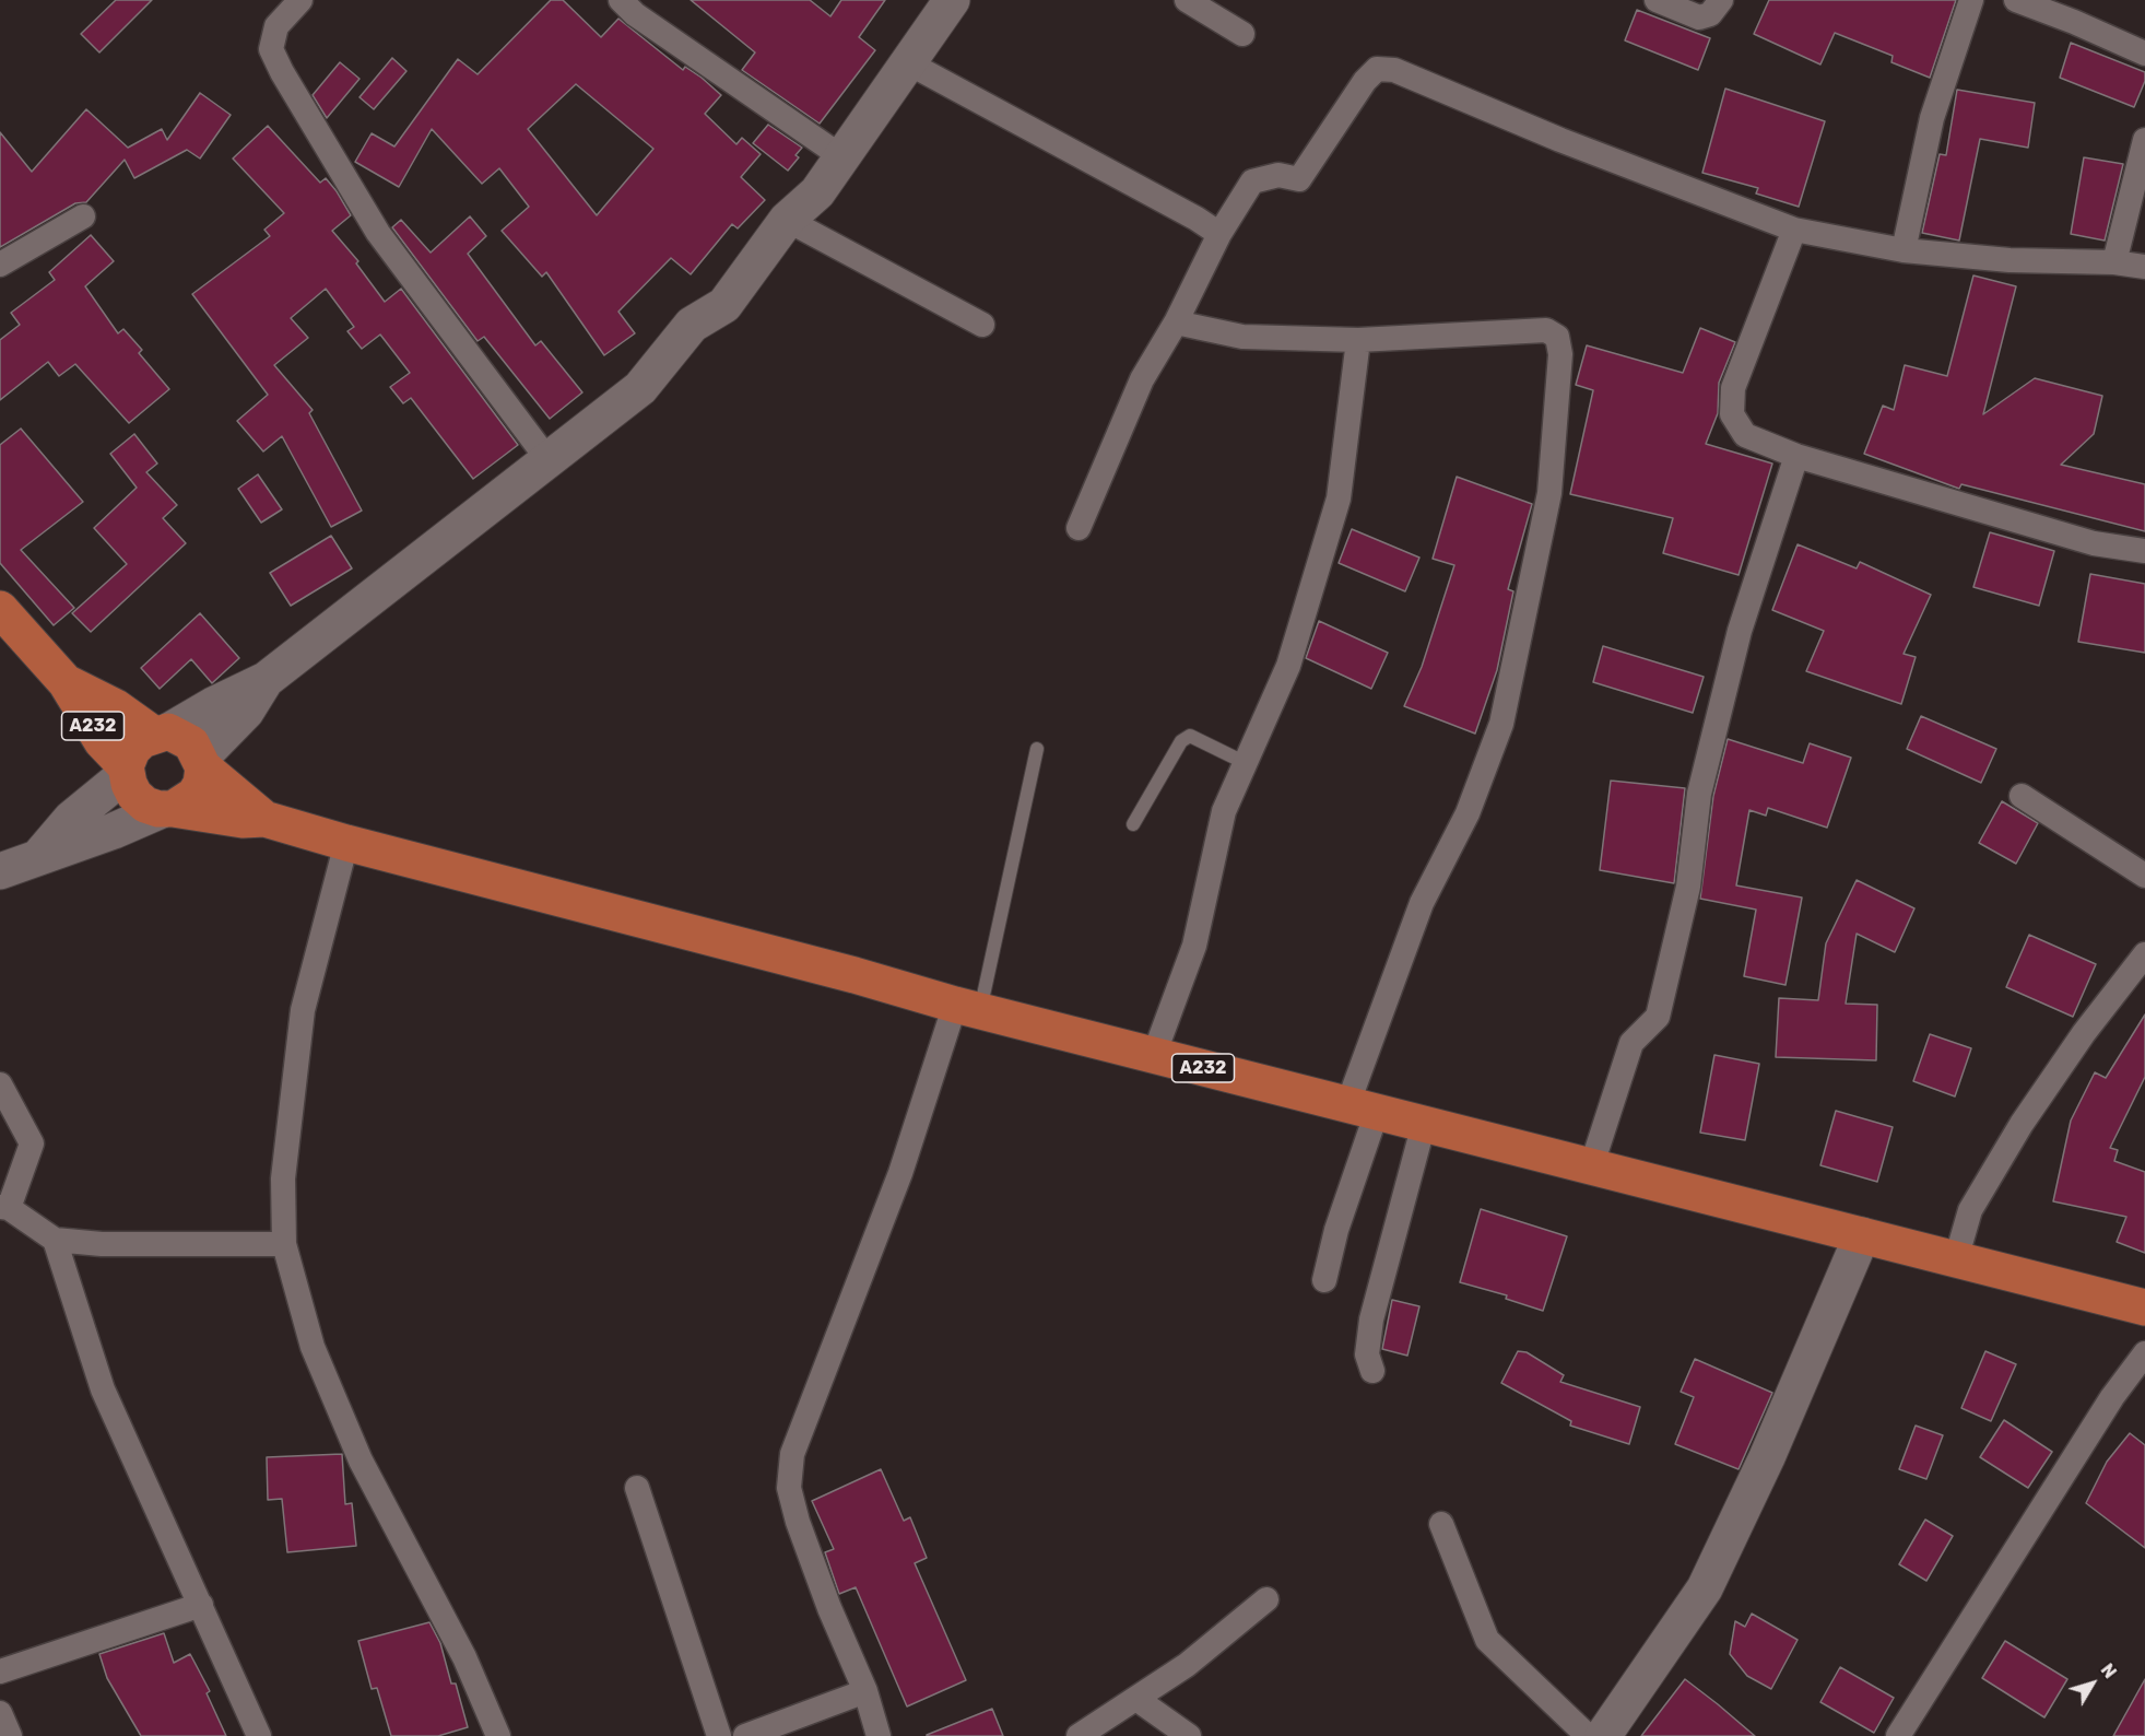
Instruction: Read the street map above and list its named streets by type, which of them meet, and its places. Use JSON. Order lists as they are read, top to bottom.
{
  "streets": {
    "main road": ["A232"]
  },
  "north": "top right"
}
